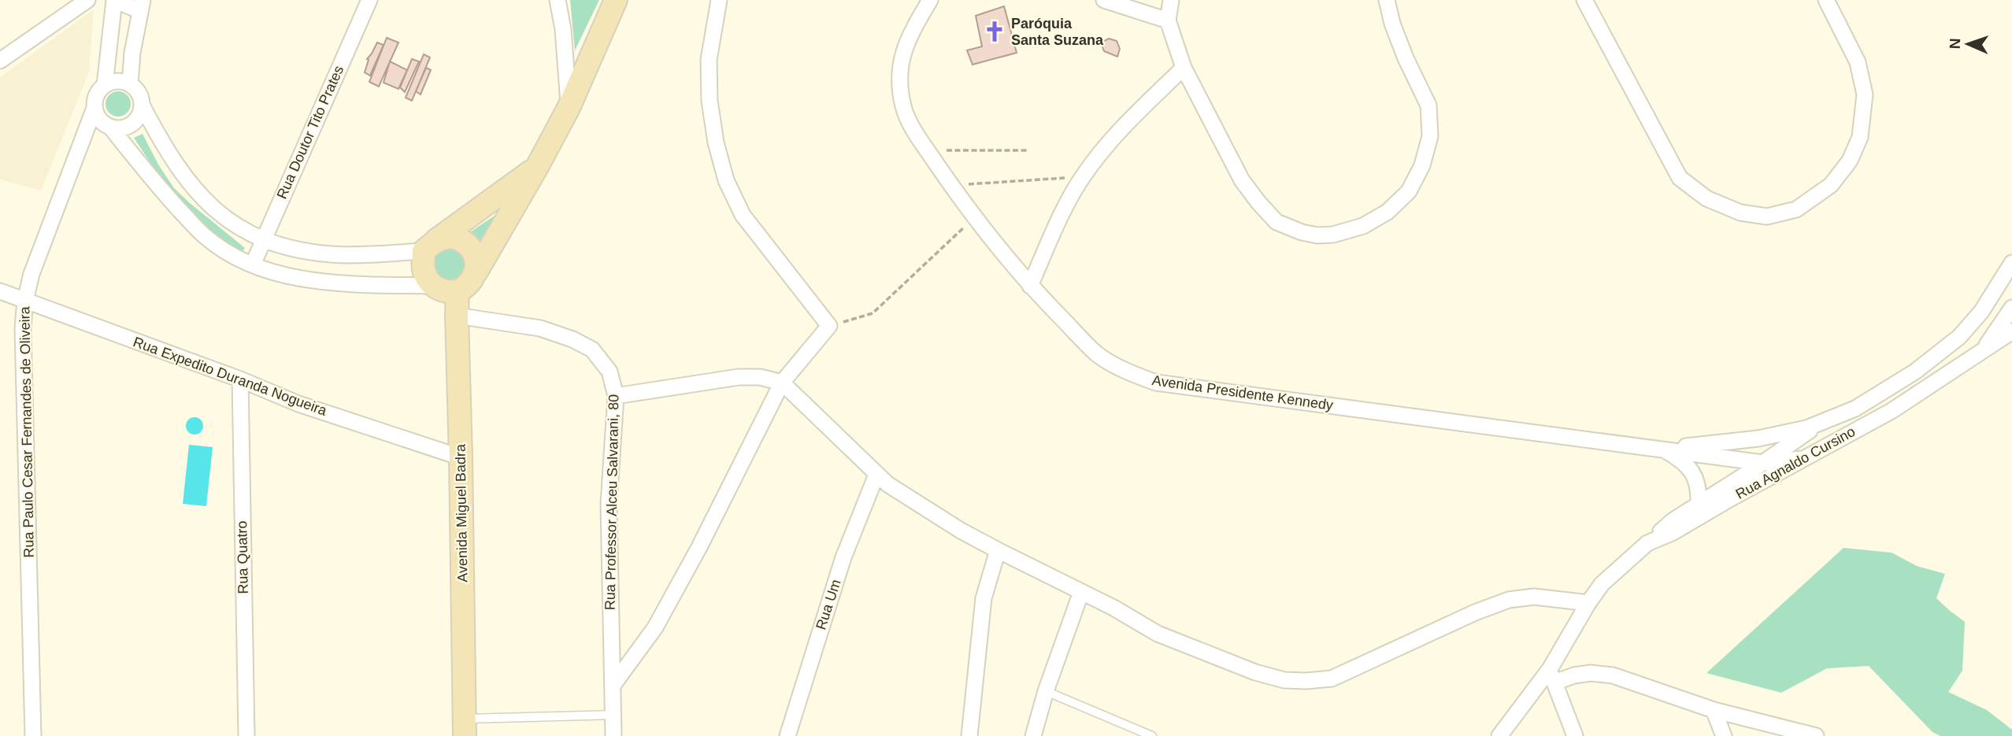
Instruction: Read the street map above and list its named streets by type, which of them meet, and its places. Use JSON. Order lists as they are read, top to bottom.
{
  "streets": {
    "main road": ["Avenida Miguel Badra"],
    "street": [
      "Rua Doutor Tito Prates",
      "Rua Expedito Duranda Nogueira",
      "Avenida Presidente Kennedy",
      "Rua Paulo Cesar Fernandes de Oliveira",
      "Rua Agnaldo Cursino",
      "Rua Professor Alceu Salvarani, 80",
      "Rua Quatro",
      "Rua Um"
    ]
  },
  "crossings": [
    ["Rua Expedito Duranda Nogueira", "Rua Paulo Cesar Fernandes de Oliveira"],
    ["Rua Expedito Duranda Nogueira", "Avenida Miguel Badra"],
    ["Rua Expedito Duranda Nogueira", "Rua Quatro"],
    ["Avenida Presidente Kennedy", "Rua Agnaldo Cursino"],
    ["Rua Professor Alceu Salvarani, 80", "Avenida Miguel Badra"]
  ],
  "places": {
    "church": ["Paróquia Santa Suzana"]
  },
  "north": "left"
}
